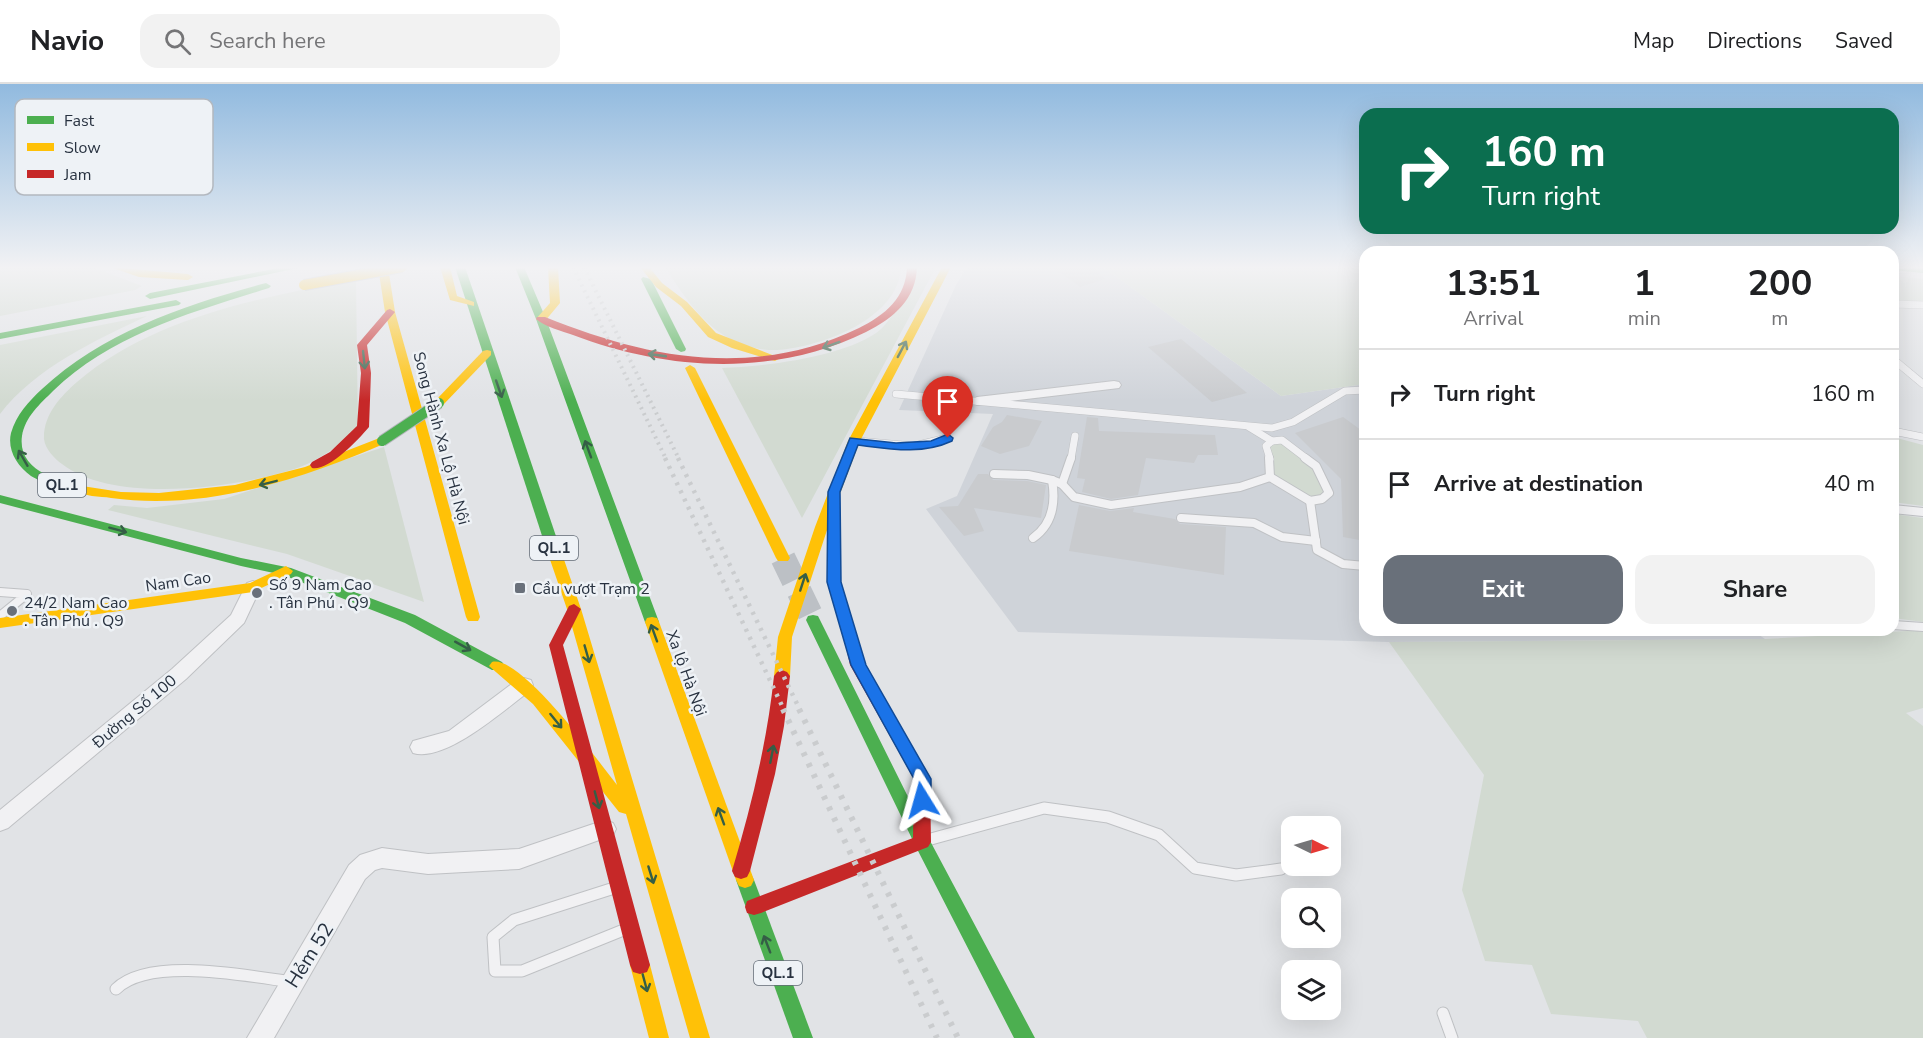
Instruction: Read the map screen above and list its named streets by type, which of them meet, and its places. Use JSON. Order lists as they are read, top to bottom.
{
  "streets": {
    "main road": [
      "Song Hành Xa Lộ Hà Nội",
      "QL.1",
      "Nam Cao",
      "Xa lộ Hà Nội"
    ],
    "street": ["Đường Số 100", "Hẻm 52"]
  },
  "crossings": [
    ["Nam Cao", "Đường Số 100"]
  ],
  "places": {
    "transit": ["Cầu vượt Trạm 2"],
    "other": ["Số 9 Nam Cao . Tân Phú . Q9", "24/2 Nam Cao . Tân Phú . Q9"]
  },
  "legend": ["Fast", "Slow", "Jam"],
  "north": "right",
  "page": {
    "header": "Navio",
    "search": "Search here",
    "nav": ["Map", "Directions", "Saved"],
    "turn": ["160 m", "Turn right"],
    "eta": [
      "13:51",
      "Arrival",
      "1",
      "min",
      "200",
      "m"
    ],
    "list": [
      {
        "name": "Turn right",
        "value": "160 m"
      },
      {
        "name": "Arrive at destination",
        "value": "40 m"
      }
    ],
    "buttons": ["Exit", "Share"]
  }
}
